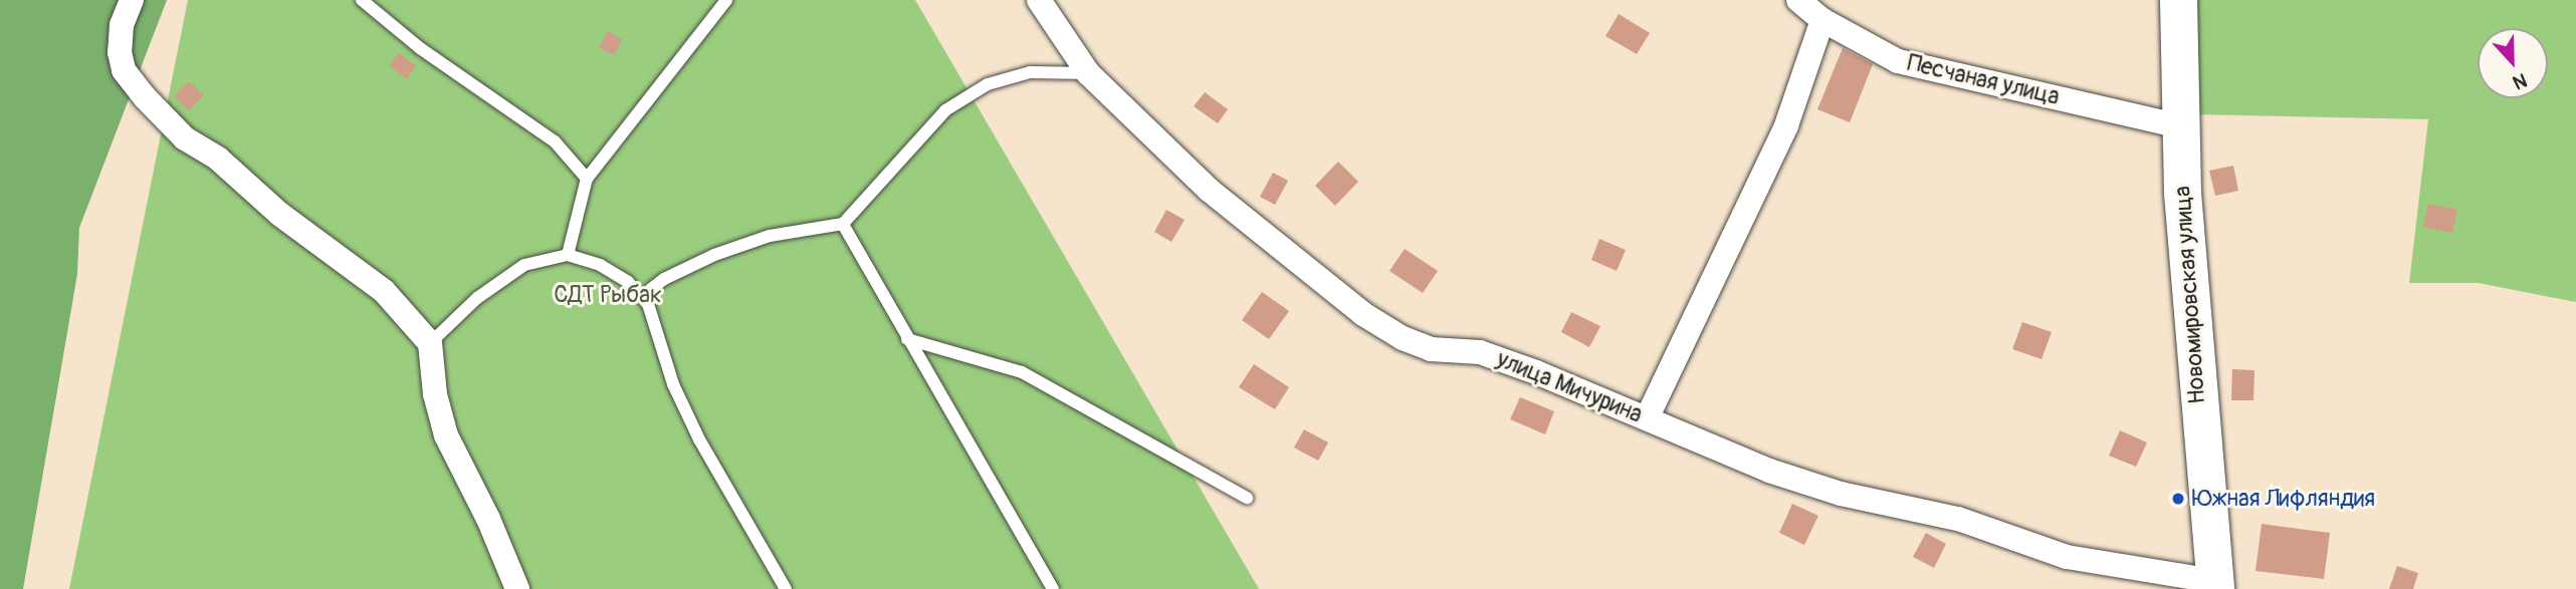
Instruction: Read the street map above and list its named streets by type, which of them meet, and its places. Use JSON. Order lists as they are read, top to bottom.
{
  "streets": {
    "main road": ["Новомировская улица"],
    "street": ["Песчаная улица", "улица Мичурина"]
  },
  "crossings": [
    ["Песчаная улица", "Новомировская улица"],
    ["Новомировская улица", "улица Мичурина"]
  ],
  "parks": ["СДТ Рыбак"],
  "places": ["Южная Лифляндия"],
  "north": "bottom"
}
